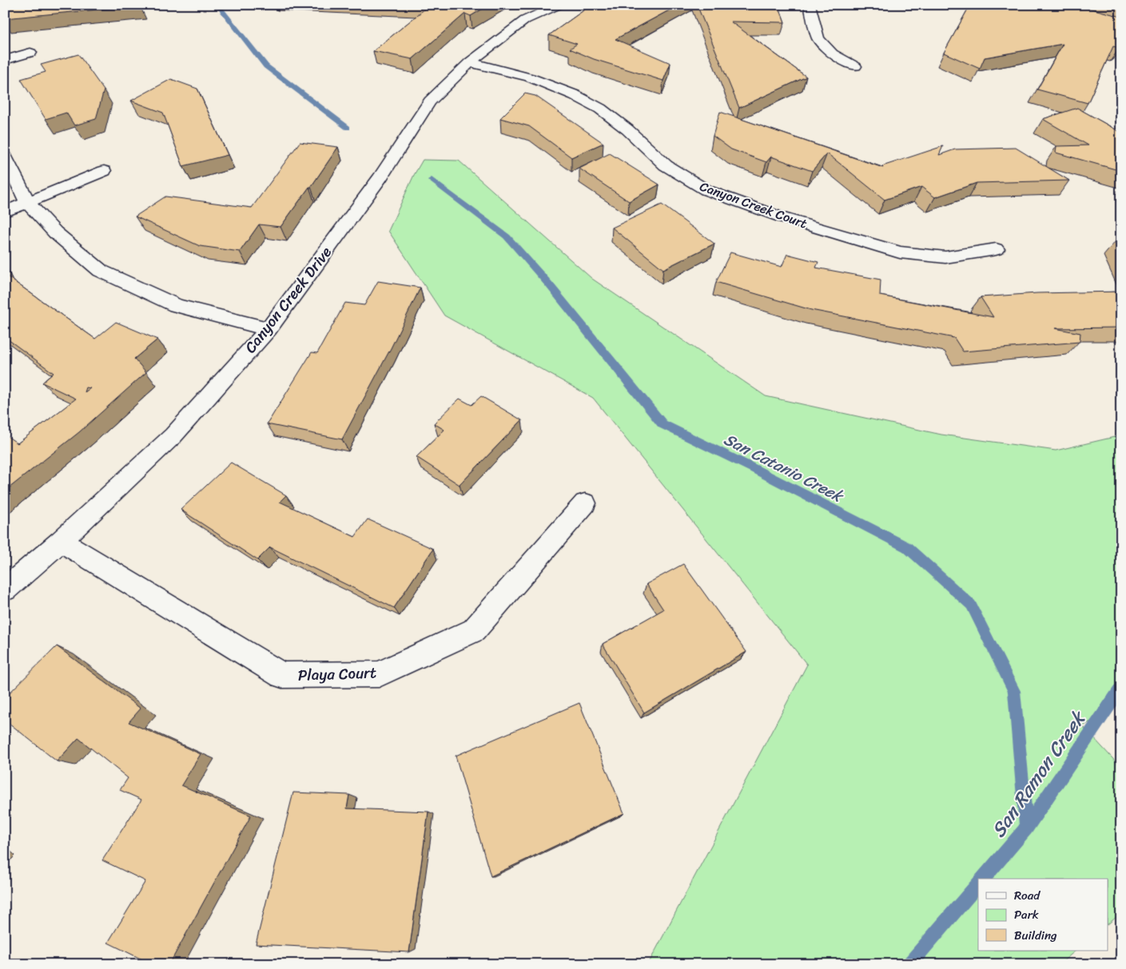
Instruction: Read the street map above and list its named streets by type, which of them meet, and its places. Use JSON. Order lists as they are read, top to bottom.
{
  "streets": {
    "street": ["Canyon Creek Court", "Canyon Creek Drive", "Playa Court"]
  },
  "crossings": [
    ["Canyon Creek Court", "Canyon Creek Drive"],
    ["Canyon Creek Drive", "Playa Court"]
  ],
  "water": ["San Catanio Creek", "San Ramon Creek"],
  "legend": ["Road", "Park", "Building"]
}
